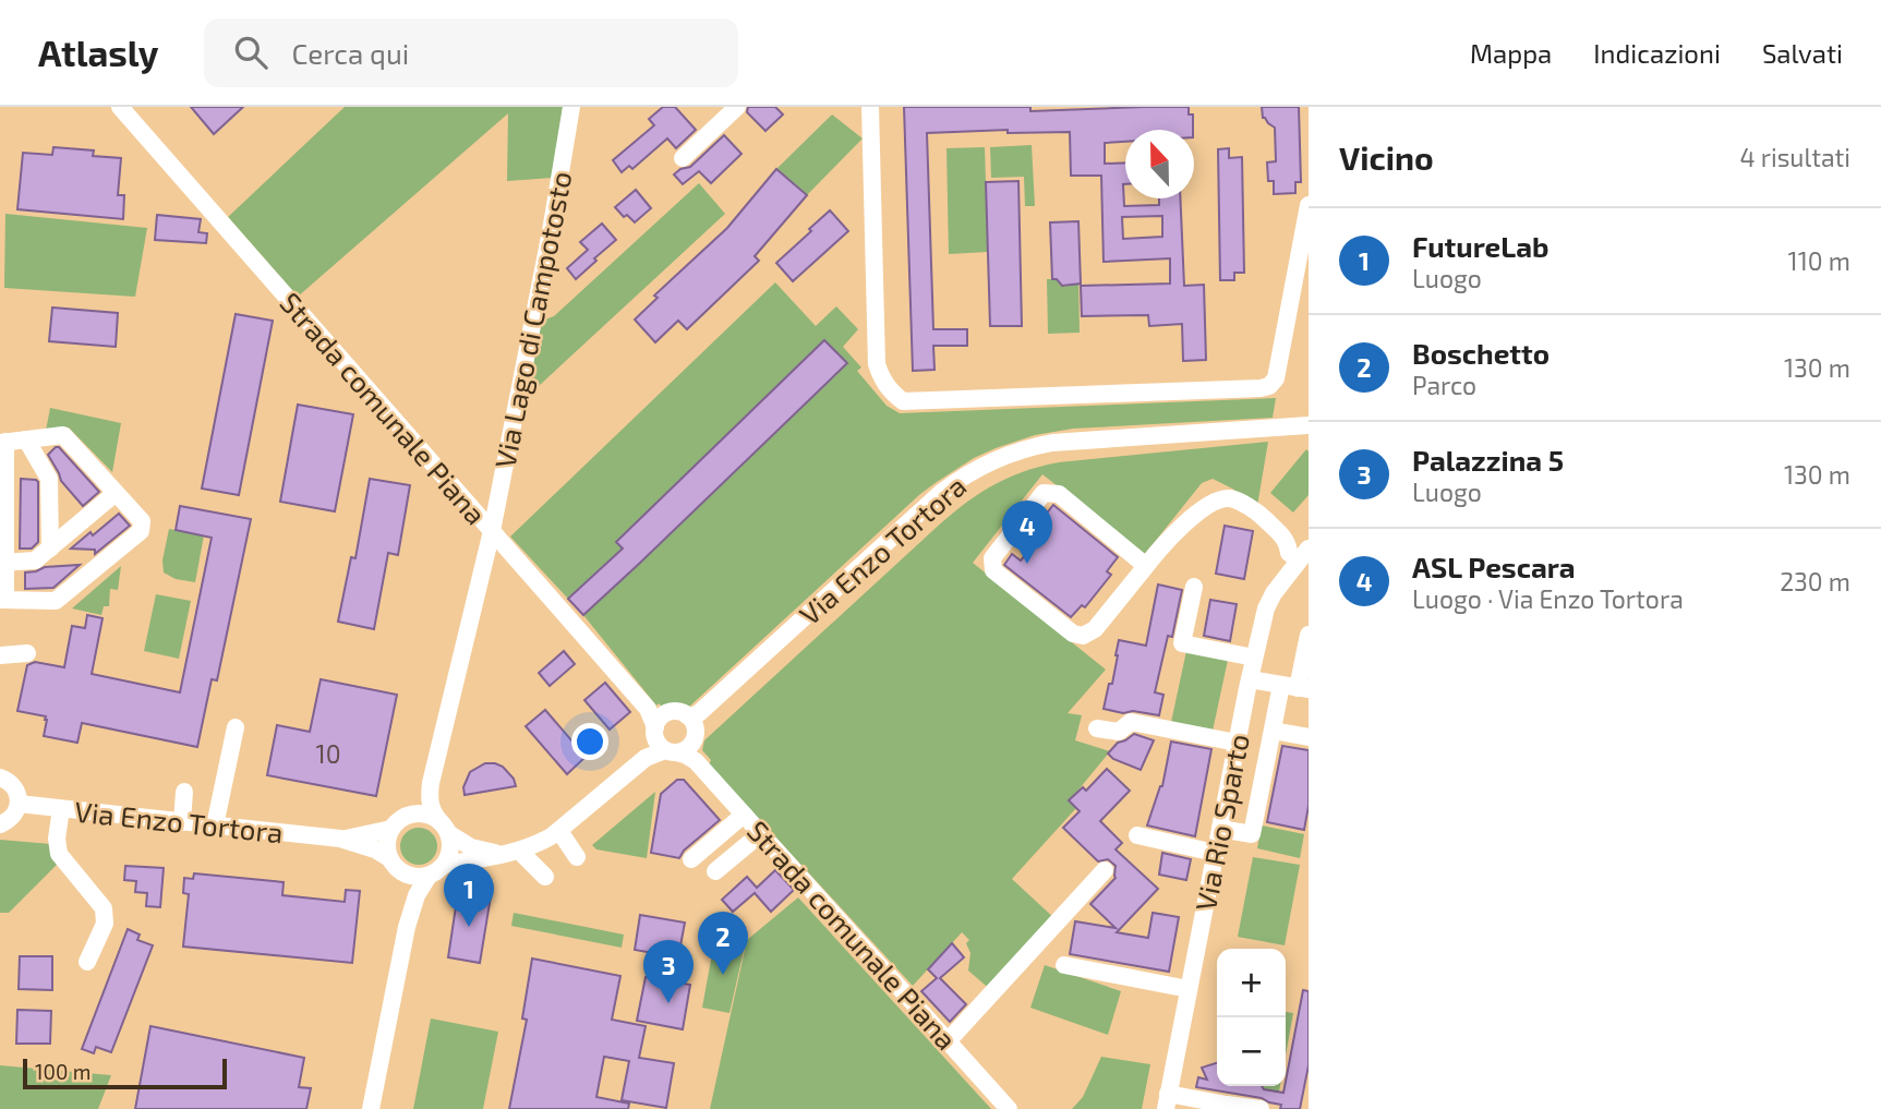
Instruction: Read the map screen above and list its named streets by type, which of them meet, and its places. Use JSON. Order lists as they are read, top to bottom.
{
  "streets": {
    "street": [
      "Via Lago di Campotosto",
      "Strada comunale Piana",
      "Via Enzo Tortora",
      "Via Rio Sparto"
    ]
  },
  "crossings": [
    ["Via Lago di Campotosto", "Strada comunale Piana"],
    ["Strada comunale Piana", "Via Enzo Tortora"]
  ],
  "house_numbers": ["10"],
  "scale_bar": "100 m",
  "north": "top",
  "page": {
    "header": "Atlasly",
    "search": "Cerca qui",
    "nav": ["Mappa", "Indicazioni", "Salvati"],
    "heading": ["Vicino", "4 risultati"],
    "list": [
      {
        "mark": "1",
        "name": "FutureLab",
        "note": "Luogo",
        "value": "110 m"
      },
      {
        "mark": "2",
        "name": "Boschetto",
        "note": "Parco",
        "value": "130 m"
      },
      {
        "mark": "3",
        "name": "Palazzina 5",
        "note": "Luogo",
        "value": "130 m"
      },
      {
        "mark": "4",
        "name": "ASL Pescara",
        "note": "Luogo · Via Enzo Tortora",
        "value": "230 m"
      }
    ],
    "pins": [
      "4",
      "1",
      "2",
      "3"
    ],
    "map_buttons": ["+", "−"],
    "scale": "100 m"
  }
}
